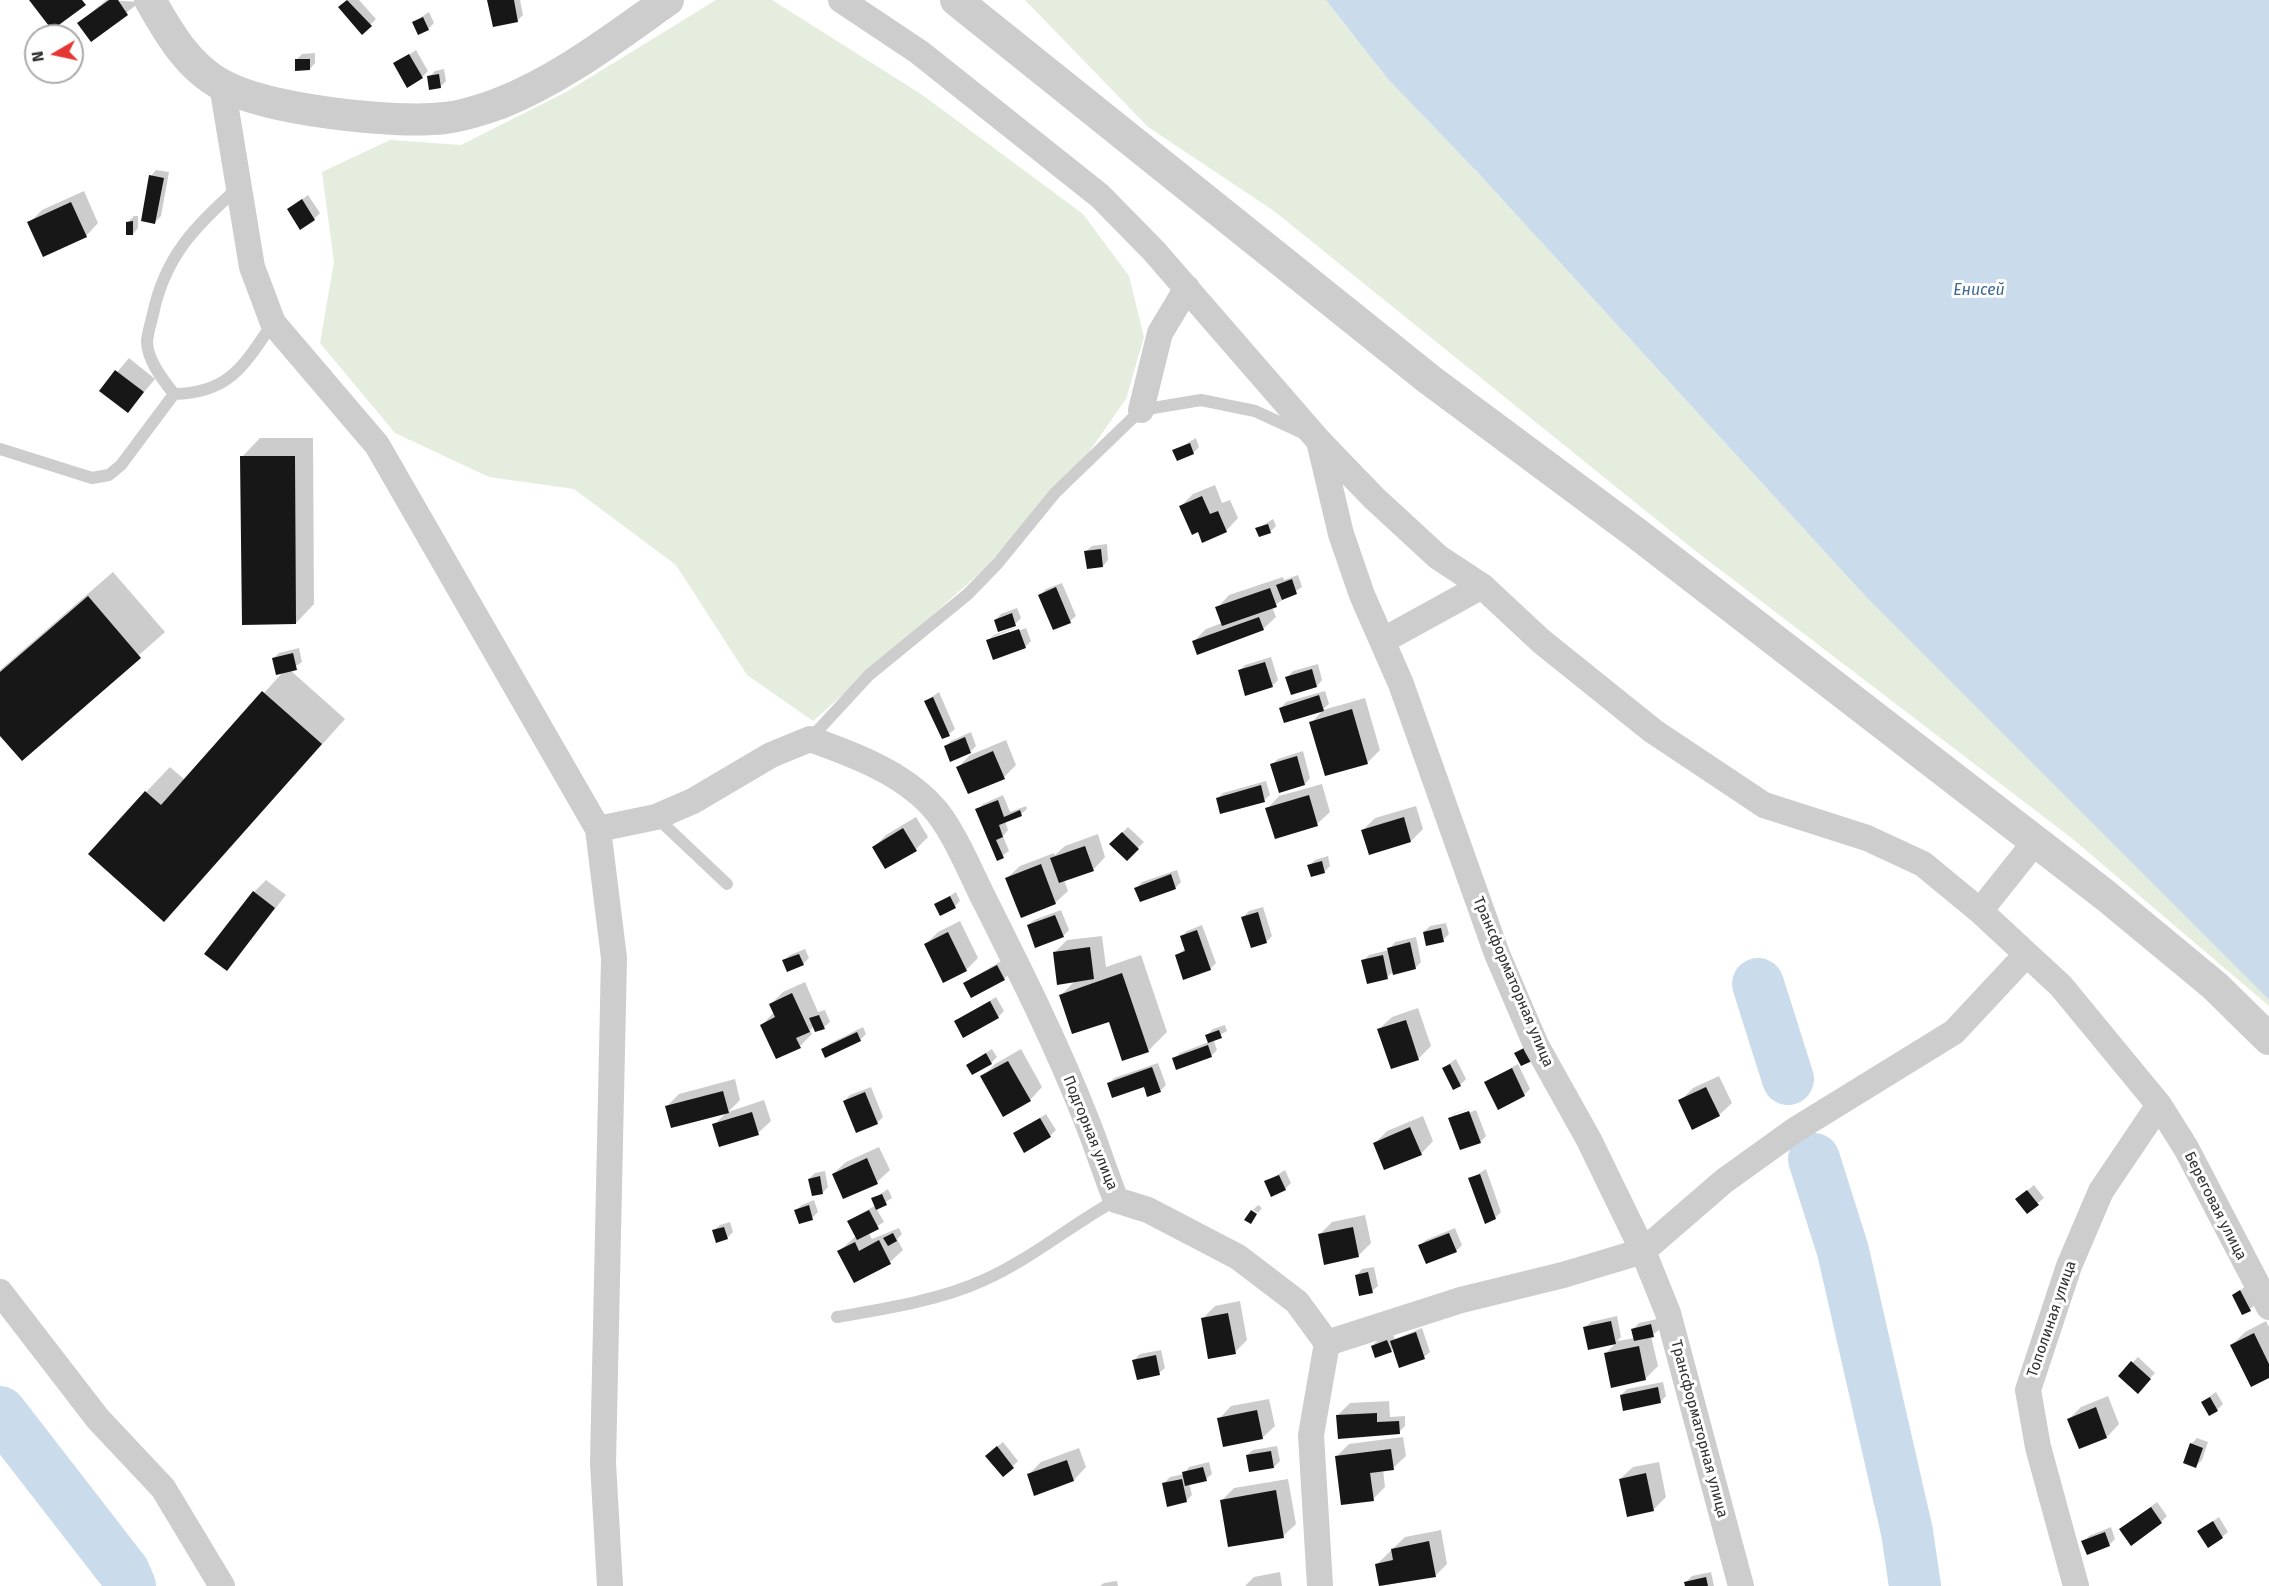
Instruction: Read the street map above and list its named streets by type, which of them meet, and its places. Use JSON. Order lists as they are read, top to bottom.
{
  "streets": {
    "street": [
      "Трансформаторная улица",
      "Подгорная улица",
      "Береговая улица",
      "Тополиная улица"
    ]
  },
  "crossings": [
    ["Трансформаторная улица", "Береговая улица"],
    ["Береговая улица", "Тополиная улица"]
  ],
  "water": ["Енисей"],
  "north": "left"
}
